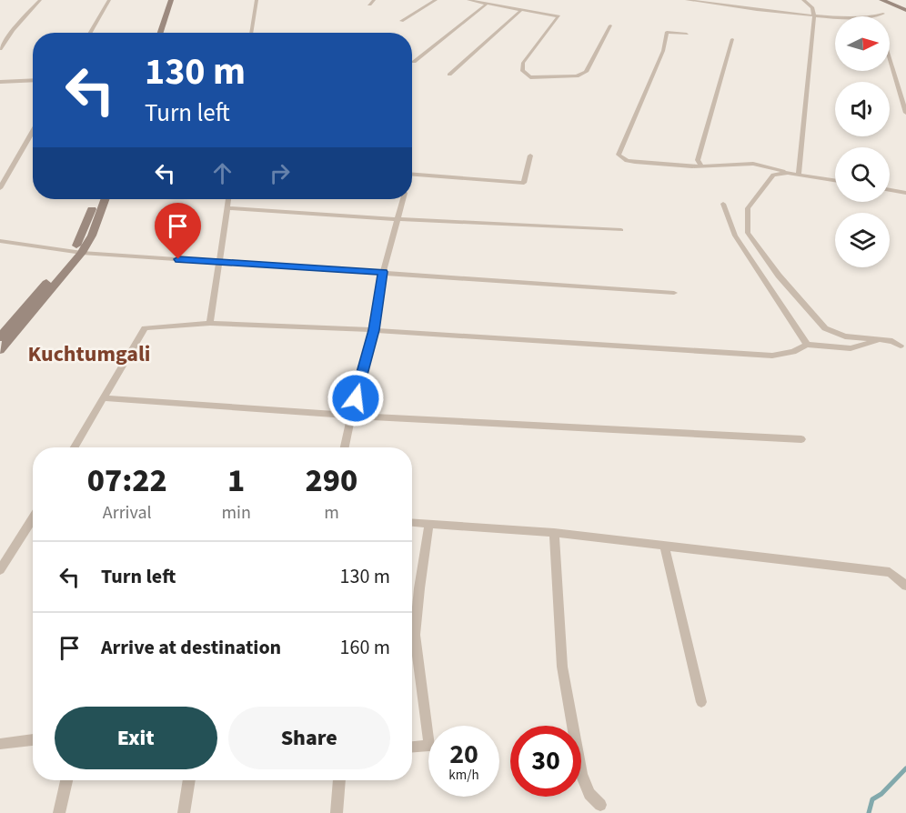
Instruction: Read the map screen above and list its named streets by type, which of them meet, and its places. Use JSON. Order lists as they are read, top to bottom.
{
  "districts": ["Kuchtumgali"],
  "north": "right",
  "page": {
    "turn": ["130 m", "Turn left"],
    "eta": [
      "07:22",
      "Arrival",
      "1",
      "min",
      "290",
      "m"
    ],
    "list": [
      {
        "name": "Turn left",
        "value": "130 m"
      },
      {
        "name": "Arrive at destination",
        "value": "160 m"
      }
    ],
    "buttons": ["Exit", "Share"],
    "speed": "20 km/h",
    "limit": "30"
  }
}
